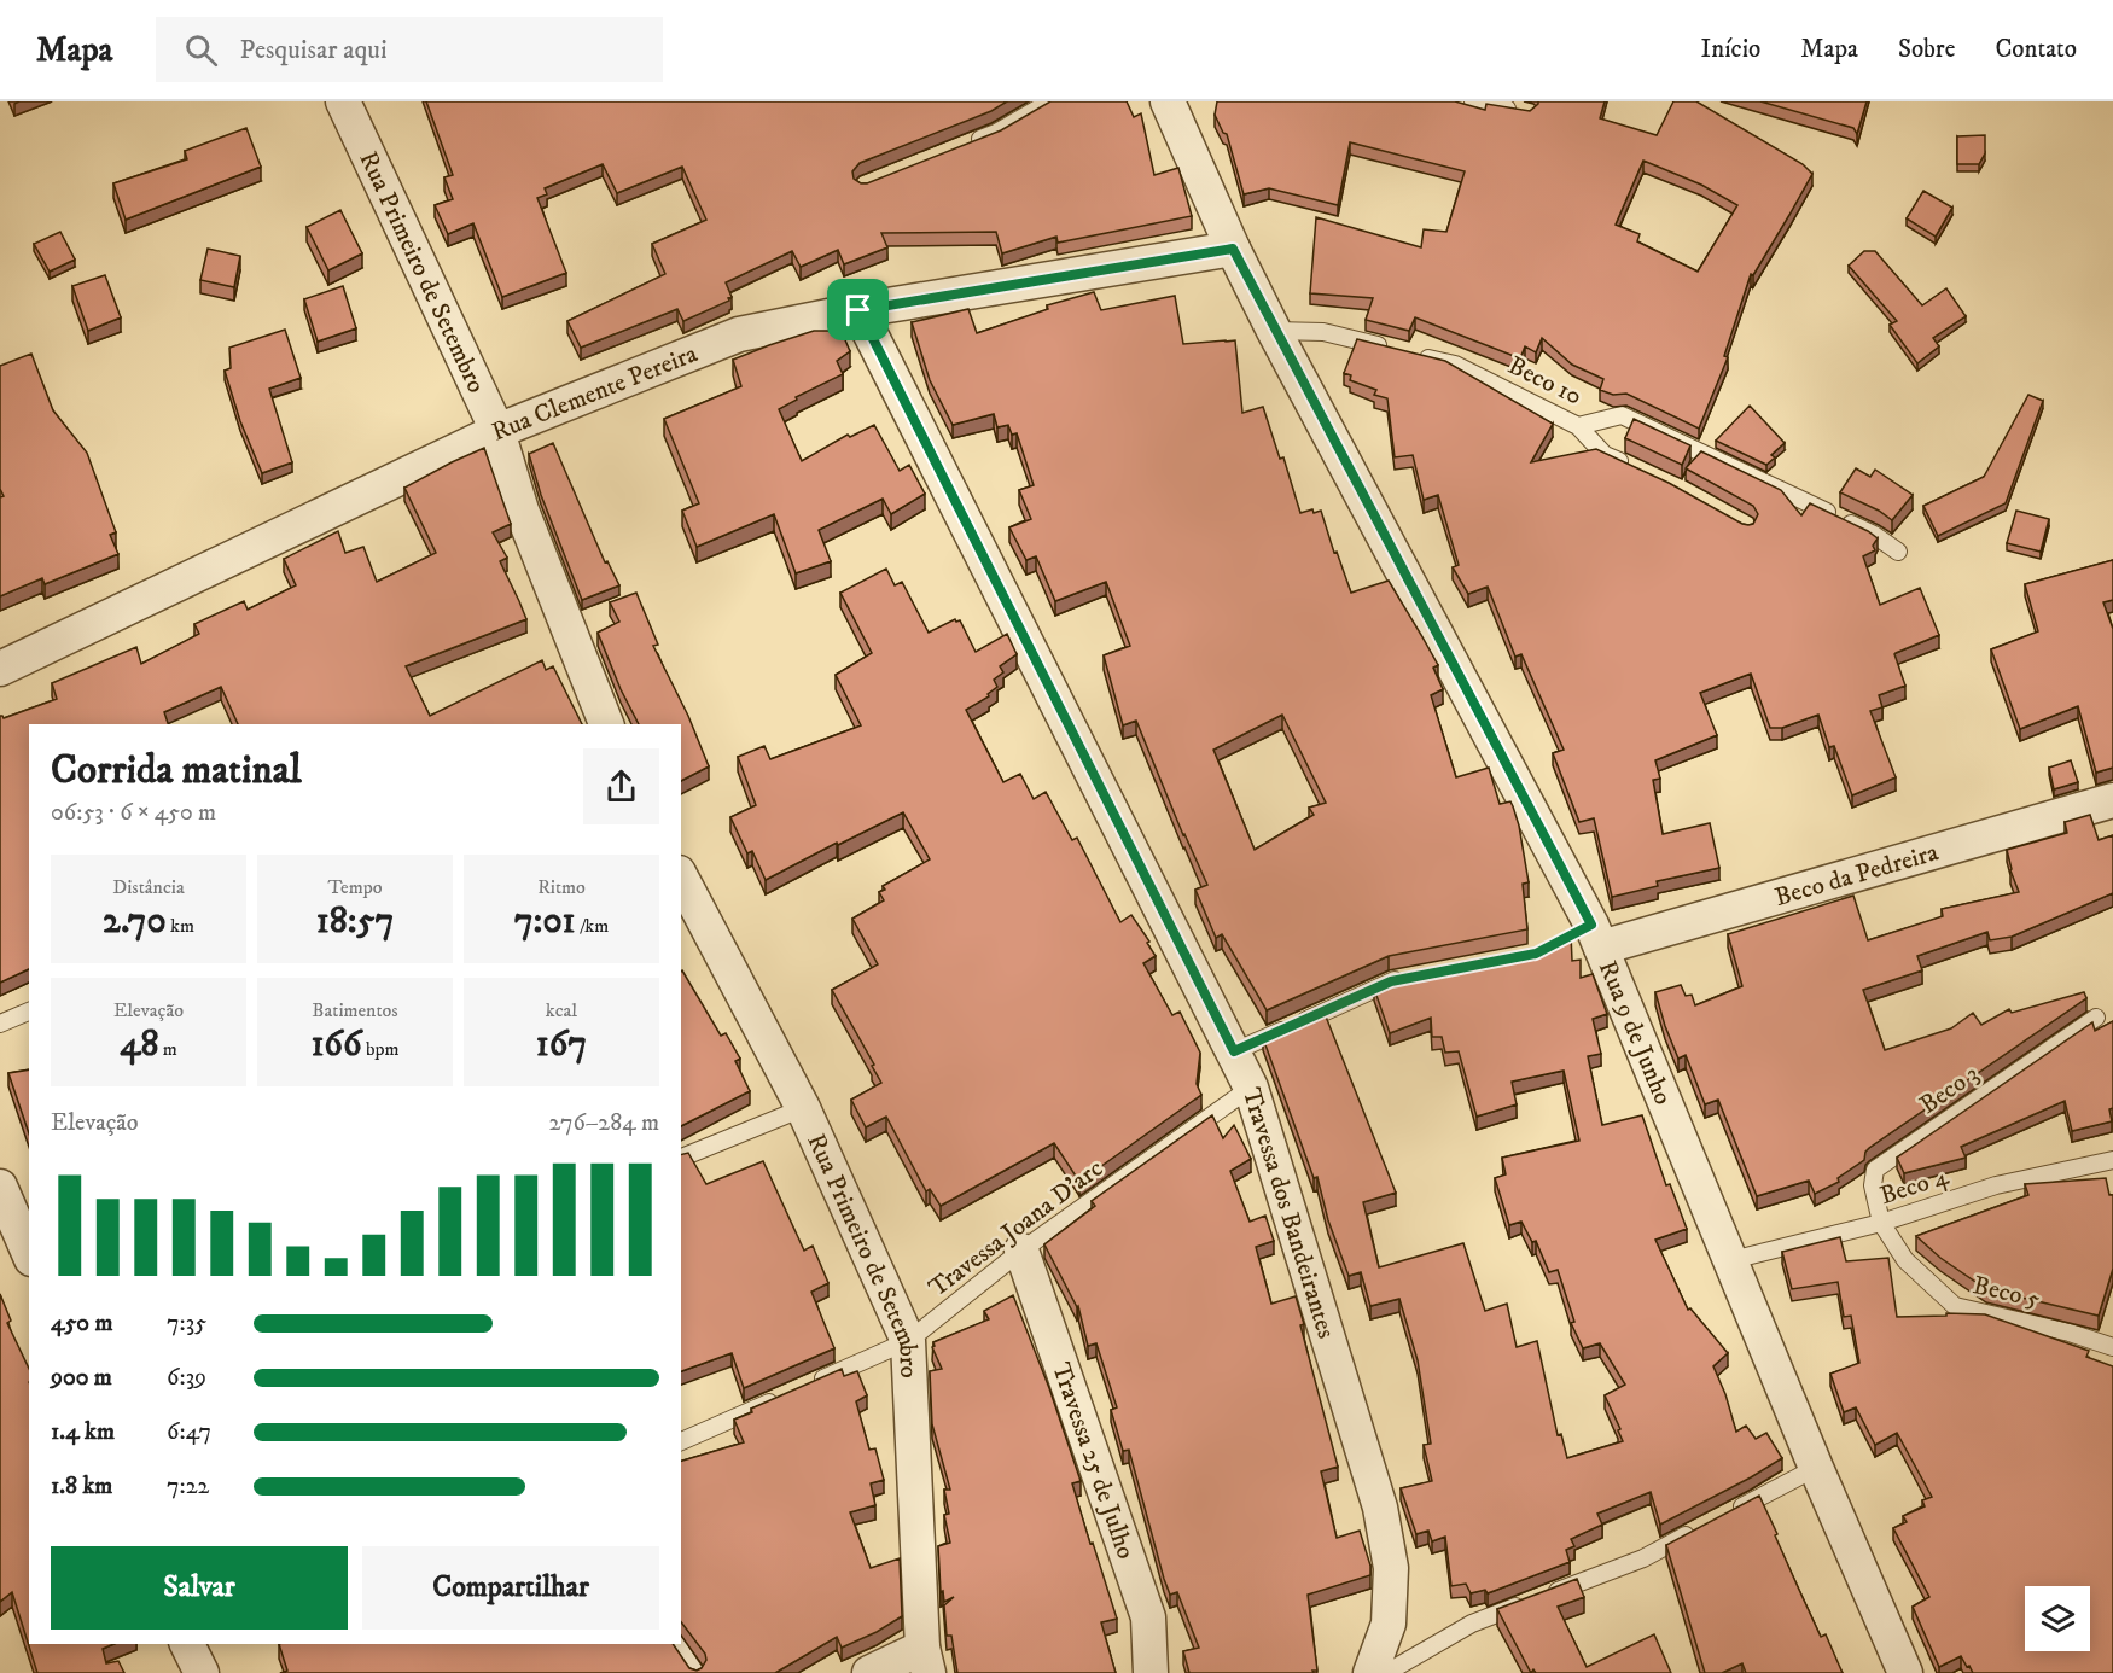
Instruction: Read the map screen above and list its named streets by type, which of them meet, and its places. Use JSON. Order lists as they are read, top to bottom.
{
  "streets": {
    "street": [
      "Rua Primeiro de Setembro",
      "Rua Clemente Pereira",
      "Beco da Pedreira",
      "Rua 9 de Junho",
      "Travessa dos Bandeirantes",
      "Travessa 25 de Julho"
    ],
    "lane": [
      "Beco 10",
      "Beco 3",
      "Beco 4",
      "Travessa Joana D'arc",
      "Beco 5"
    ]
  },
  "crossings": [
    ["Rua Primeiro de Setembro", "Rua Clemente Pereira"],
    ["Rua Primeiro de Setembro", "Travessa Joana D'arc"],
    ["Rua Clemente Pereira", "Rua 9 de Junho"],
    ["Rua Clemente Pereira", "Travessa dos Bandeirantes"],
    ["Beco da Pedreira", "Rua 9 de Junho"],
    ["Rua 9 de Junho", "Beco 4"],
    ["Beco 3", "Beco 4"],
    ["Beco 3", "Beco 5"],
    ["Beco 4", "Beco 5"],
    ["Travessa dos Bandeirantes", "Travessa Joana D'arc"],
    ["Travessa Joana D'arc", "Travessa 25 de Julho"]
  ],
  "page": {
    "header": "Mapa",
    "search": "Pesquisar aqui",
    "nav": [
      "Início",
      "Mapa",
      "Sobre",
      "Contato"
    ],
    "heading": ["Corrida matinal", "06:53 · 6 × 450 m"],
    "stats": [
      ["Distância", "2.70 km"],
      ["Tempo", "18:57"],
      ["Ritmo", "7:01 /km"],
      ["Elevação", "48 m"],
      ["Batimentos", "166 bpm"],
      ["kcal", "167"]
    ],
    "chart": ["Elevação", "276–284 m"],
    "list": [
      {
        "name": "450 m",
        "note": "7:35"
      },
      {
        "name": "900 m",
        "note": "6:39"
      },
      {
        "name": "1.4 km",
        "note": "6:47"
      },
      {
        "name": "1.8 km",
        "note": "7:22"
      }
    ],
    "buttons": ["Salvar", "Compartilhar"]
  }
}
